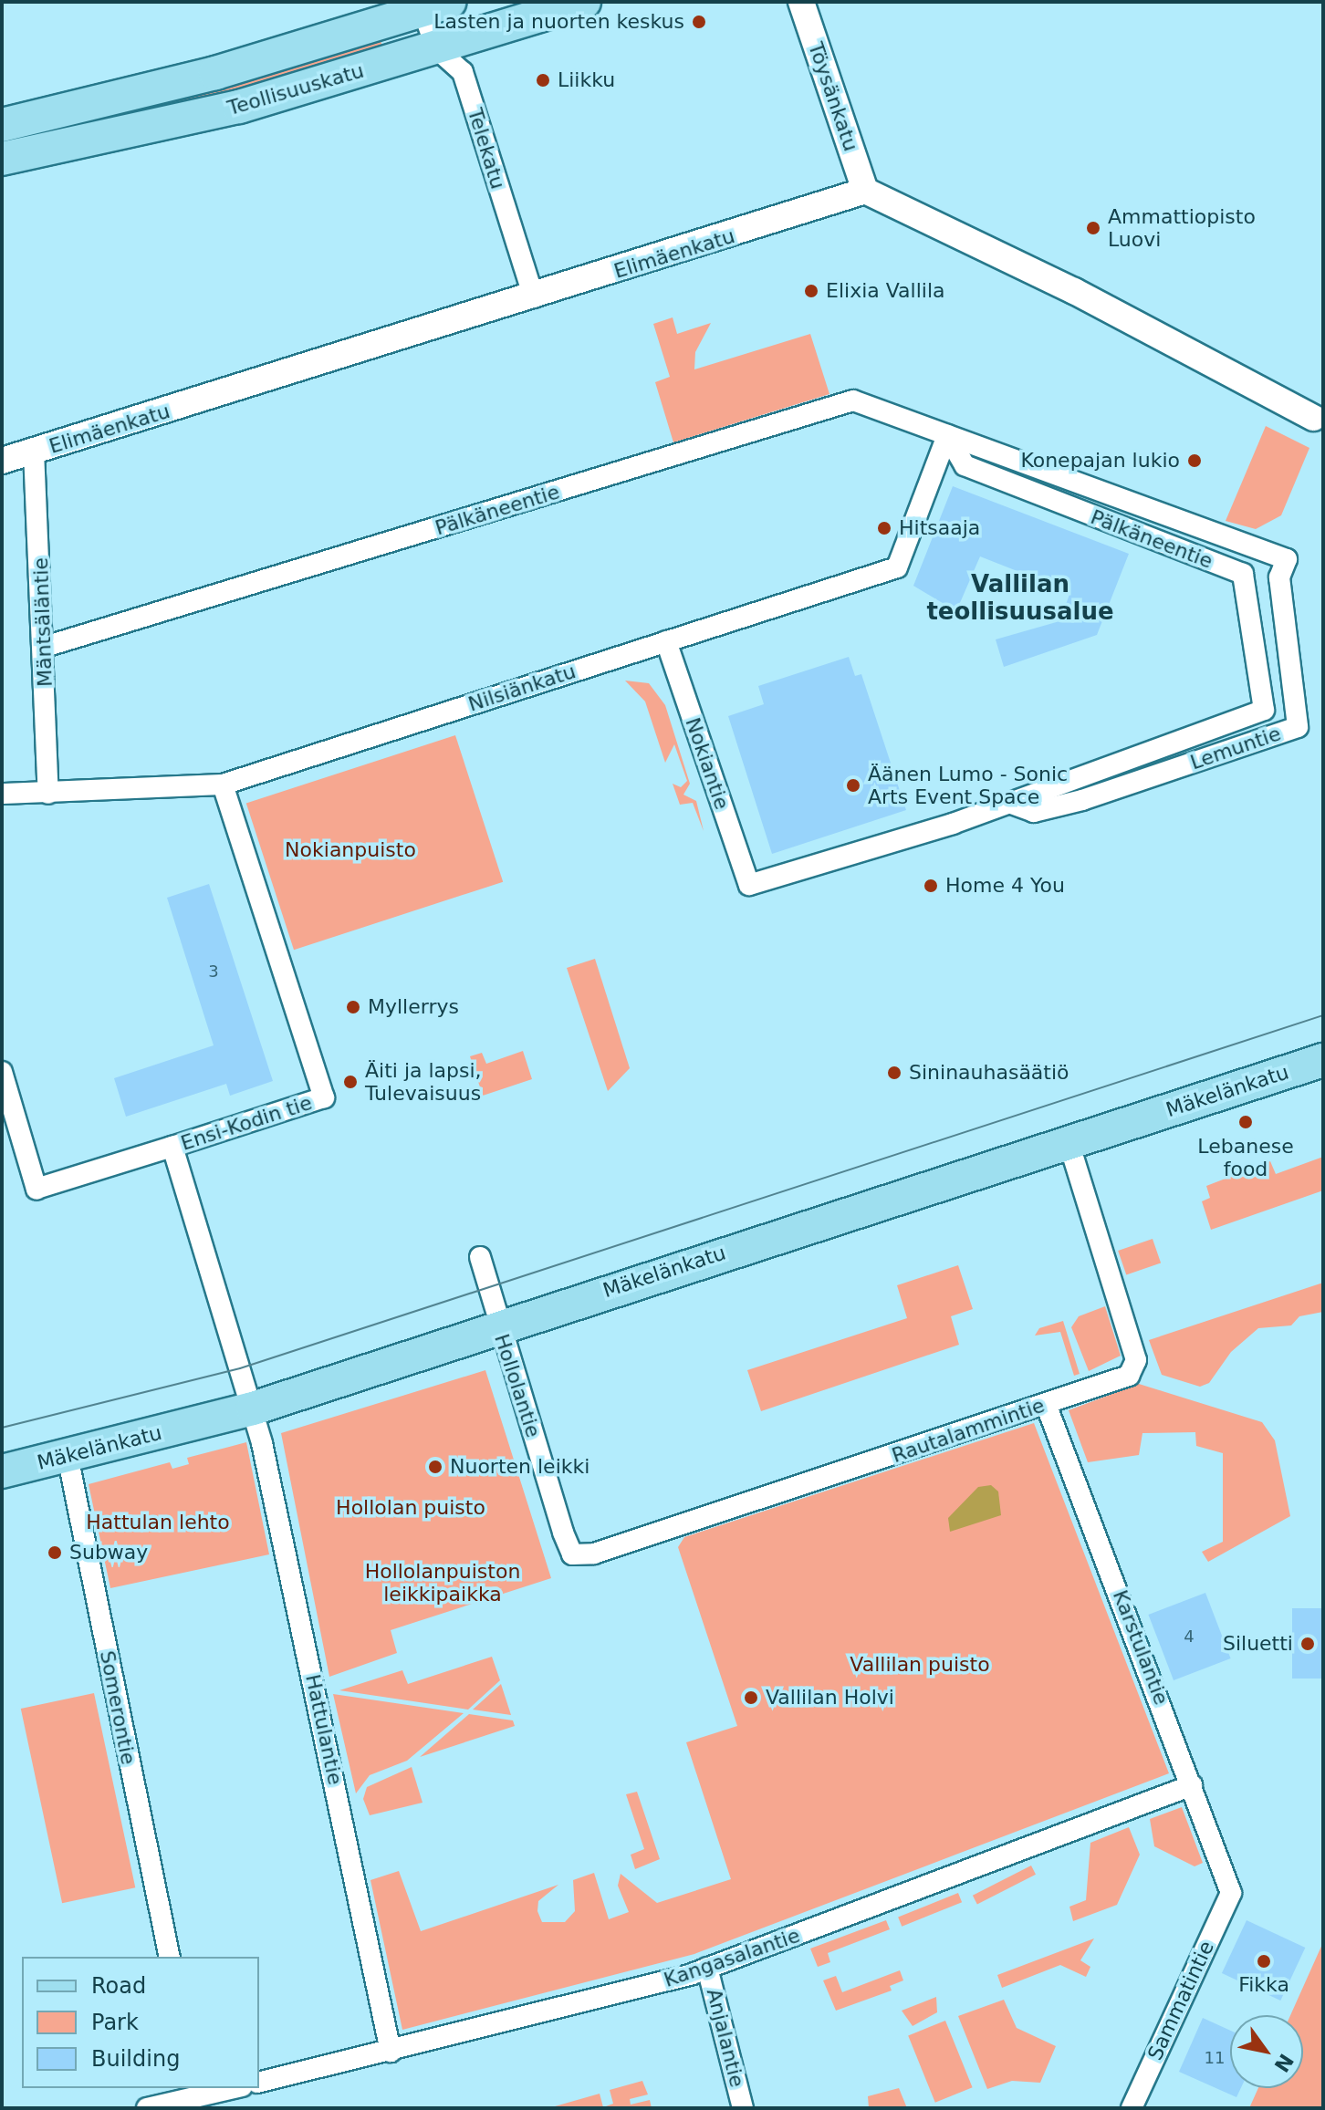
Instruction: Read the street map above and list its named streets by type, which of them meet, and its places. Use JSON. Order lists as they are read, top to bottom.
{
  "streets": {
    "main road": ["Teollisuuskatu", "Mäkelänkatu"],
    "street": [
      "Töysänkatu",
      "Telekatu",
      "Elimäenkatu",
      "Pälkäneentie",
      "Mäntsäläntie",
      "Nilsiänkatu",
      "Lemuntie",
      "Nokiantie",
      "Ensi-Kodin tie",
      "Hollolantie",
      "Rautalammintie",
      "Karstulantie",
      "Somerontie",
      "Hattulantie",
      "Kangasalantie",
      "Sammatintie",
      "Anjalantie"
    ]
  },
  "crossings": [
    ["Teollisuuskatu", "Telekatu"],
    ["Töysänkatu", "Elimäenkatu"],
    ["Telekatu", "Elimäenkatu"],
    ["Elimäenkatu", "Mäntsäläntie"],
    ["Pälkäneentie", "Mäntsäläntie"],
    ["Pälkäneentie", "Nilsiänkatu"],
    ["Pälkäneentie", "Lemuntie"],
    ["Mäntsäläntie", "Nilsiänkatu"],
    ["Nilsiänkatu", "Nokiantie"],
    ["Nilsiänkatu", "Ensi-Kodin tie"],
    ["Lemuntie", "Nokiantie"],
    ["Mäkelänkatu", "Ensi-Kodin tie"],
    ["Mäkelänkatu", "Hollolantie"],
    ["Mäkelänkatu", "Rautalammintie"],
    ["Mäkelänkatu", "Somerontie"],
    ["Mäkelänkatu", "Hattulantie"],
    ["Ensi-Kodin tie", "Hattulantie"],
    ["Hollolantie", "Rautalammintie"],
    ["Rautalammintie", "Karstulantie"],
    ["Karstulantie", "Kangasalantie"],
    ["Karstulantie", "Sammatintie"],
    ["Hattulantie", "Kangasalantie"],
    ["Kangasalantie", "Anjalantie"]
  ],
  "districts": ["Vallilan teollisuusalue"],
  "parks": [
    "Nokianpuisto",
    "Hollolan puisto",
    "Hattulan lehto",
    "Hollolanpuiston leikkipaikka",
    "Vallilan puisto"
  ],
  "places": [
    "Lasten ja nuorten keskus",
    "Liikku",
    "Ammattiopisto Luovi",
    "Elixia Vallila",
    "Konepajan lukio",
    "Hitsaaja",
    "Äänen Lumo - Sonic Arts Event Space",
    "Home 4 You",
    "Myllerrys",
    "Sininauhasäätiö",
    "Äiti ja lapsi, Tulevaisuus",
    "Lebanese food",
    "Nuorten leikki",
    "Subway",
    "Siluetti",
    "Vallilan Holvi",
    "Fikka"
  ],
  "house_numbers": ["3", "4", "11"],
  "legend": ["Road", "Park", "Building"],
  "north": "bottom right"
}
